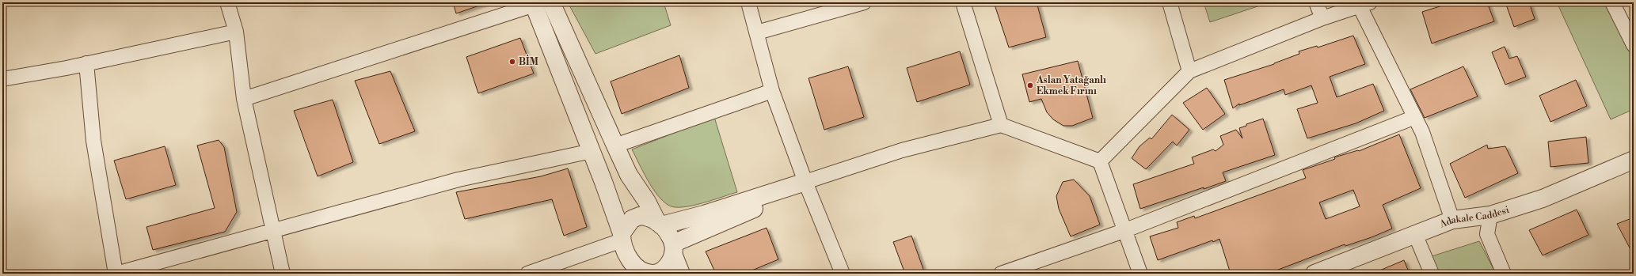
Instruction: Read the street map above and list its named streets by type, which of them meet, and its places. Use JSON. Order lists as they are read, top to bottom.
{
  "streets": {
    "street": ["Adakale Caddesi"]
  },
  "places": ["BİM", "Aslan Yatağanlı Ekmek Fırını"]
}
